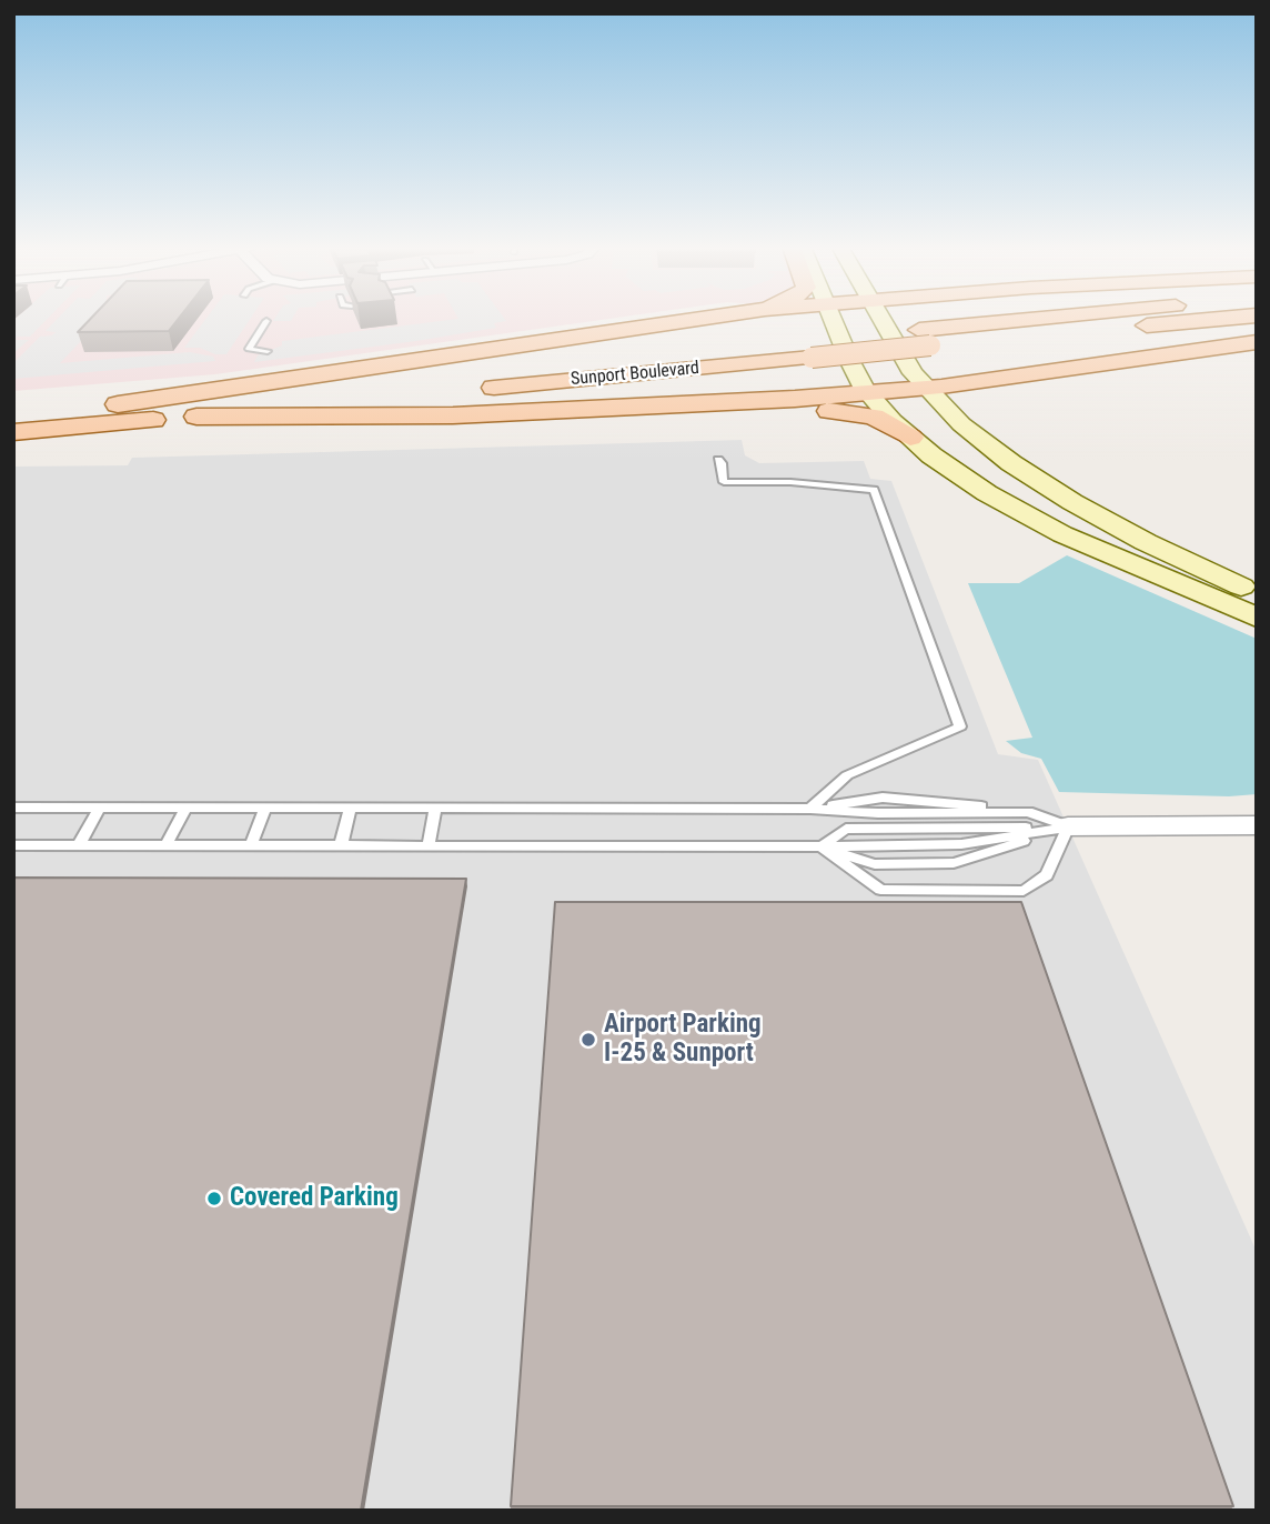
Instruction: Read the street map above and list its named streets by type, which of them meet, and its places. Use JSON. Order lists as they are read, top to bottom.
{
  "streets": {
    "main road": ["Sunport Boulevard"]
  },
  "places": ["Airport Parking I-25 & Sunport", "Covered Parking"]
}
